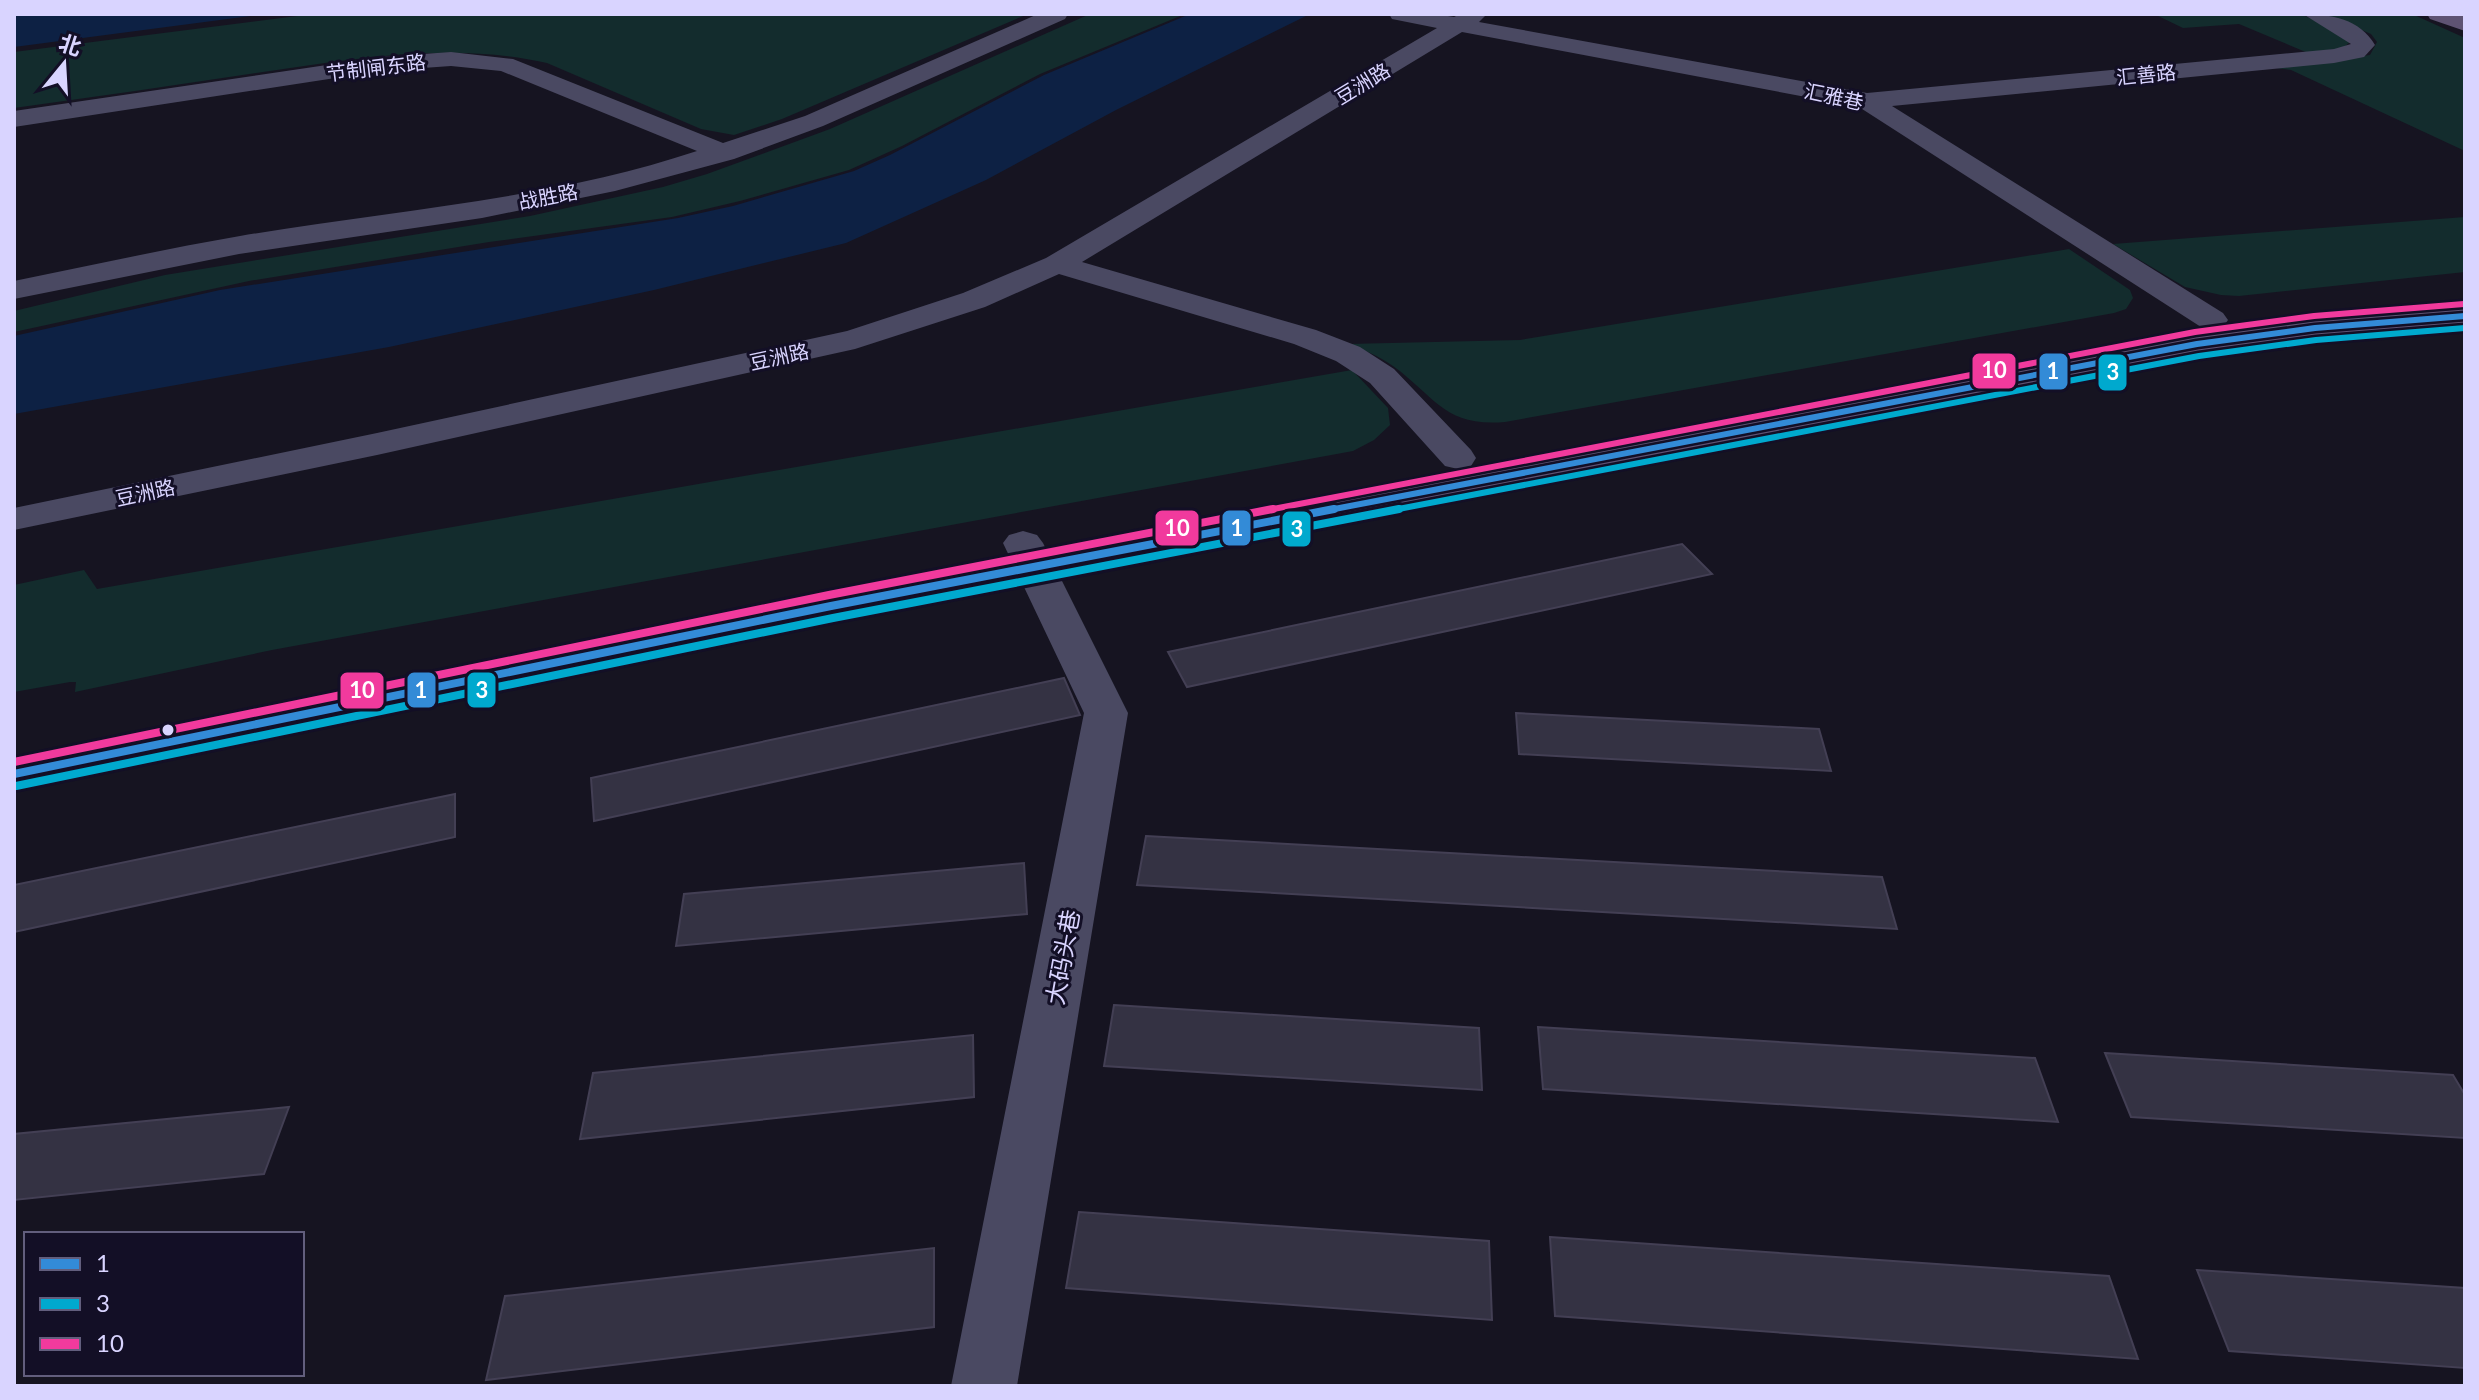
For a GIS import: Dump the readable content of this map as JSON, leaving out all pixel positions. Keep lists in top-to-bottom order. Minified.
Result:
{"streets":{"street":["节制闸东路","汇善路","豆洲路","汇雅巷","战胜路","大码头巷"]},"crossings":[["节制闸东路","战胜路"],["汇善路","汇雅巷"],["豆洲路","汇雅巷"]],"lines":["transit line 10","transit line 1","transit line 3"],"legend":["1","3","10"],"north":"top"}
